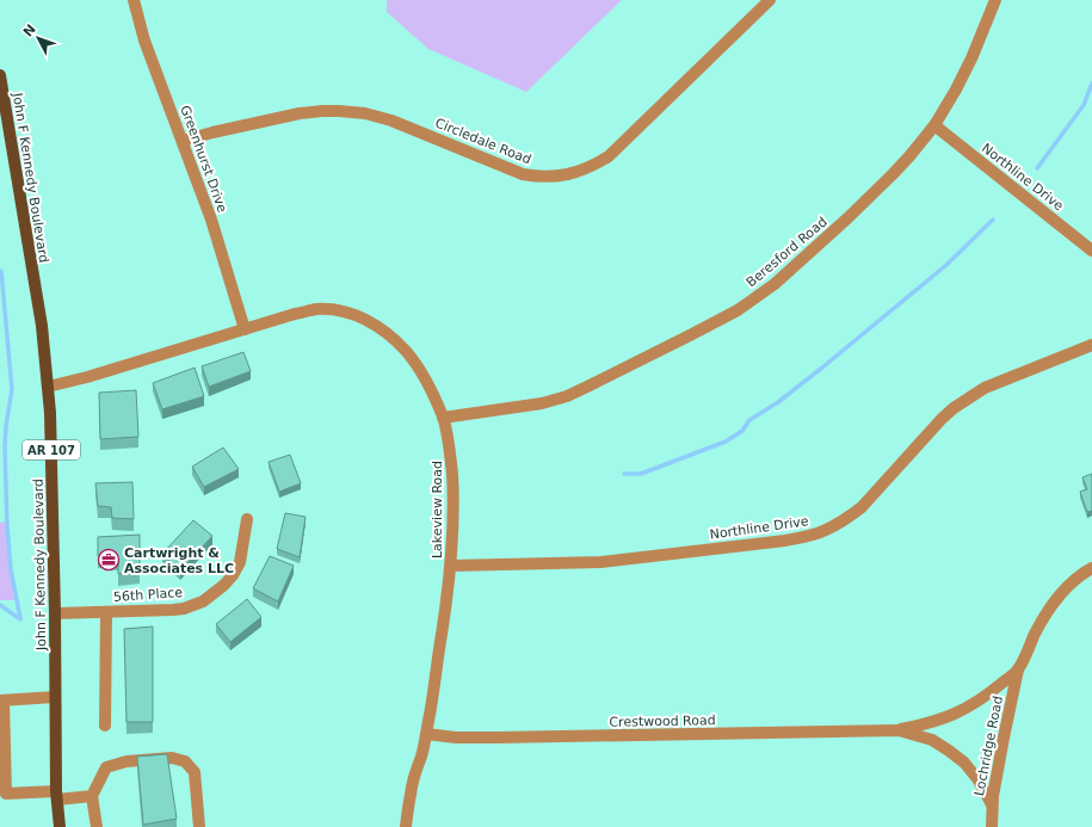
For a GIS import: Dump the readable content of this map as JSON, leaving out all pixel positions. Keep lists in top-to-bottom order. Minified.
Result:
{"streets":{"main road":["John F Kennedy Boulevard","AR 107"],"street":["Circledale Road","Greenhurst Drive","Northline Drive","Beresford Road","Lakeview Road","56th Place","Crestwood Road","Lochridge Road"]},"crossings":[["Circledale Road","Greenhurst Drive"],["Greenhurst Drive","Lakeview Road"],["Northline Drive","Beresford Road"],["Northline Drive","Lakeview Road"],["John F Kennedy Boulevard","Lakeview Road"],["John F Kennedy Boulevard","56th Place"],["Beresford Road","Lakeview Road"],["Lakeview Road","Crestwood Road"],["Crestwood Road","Lochridge Road"]],"places":{"office":["Cartwright & Associates LLC"]},"north":"top left"}
